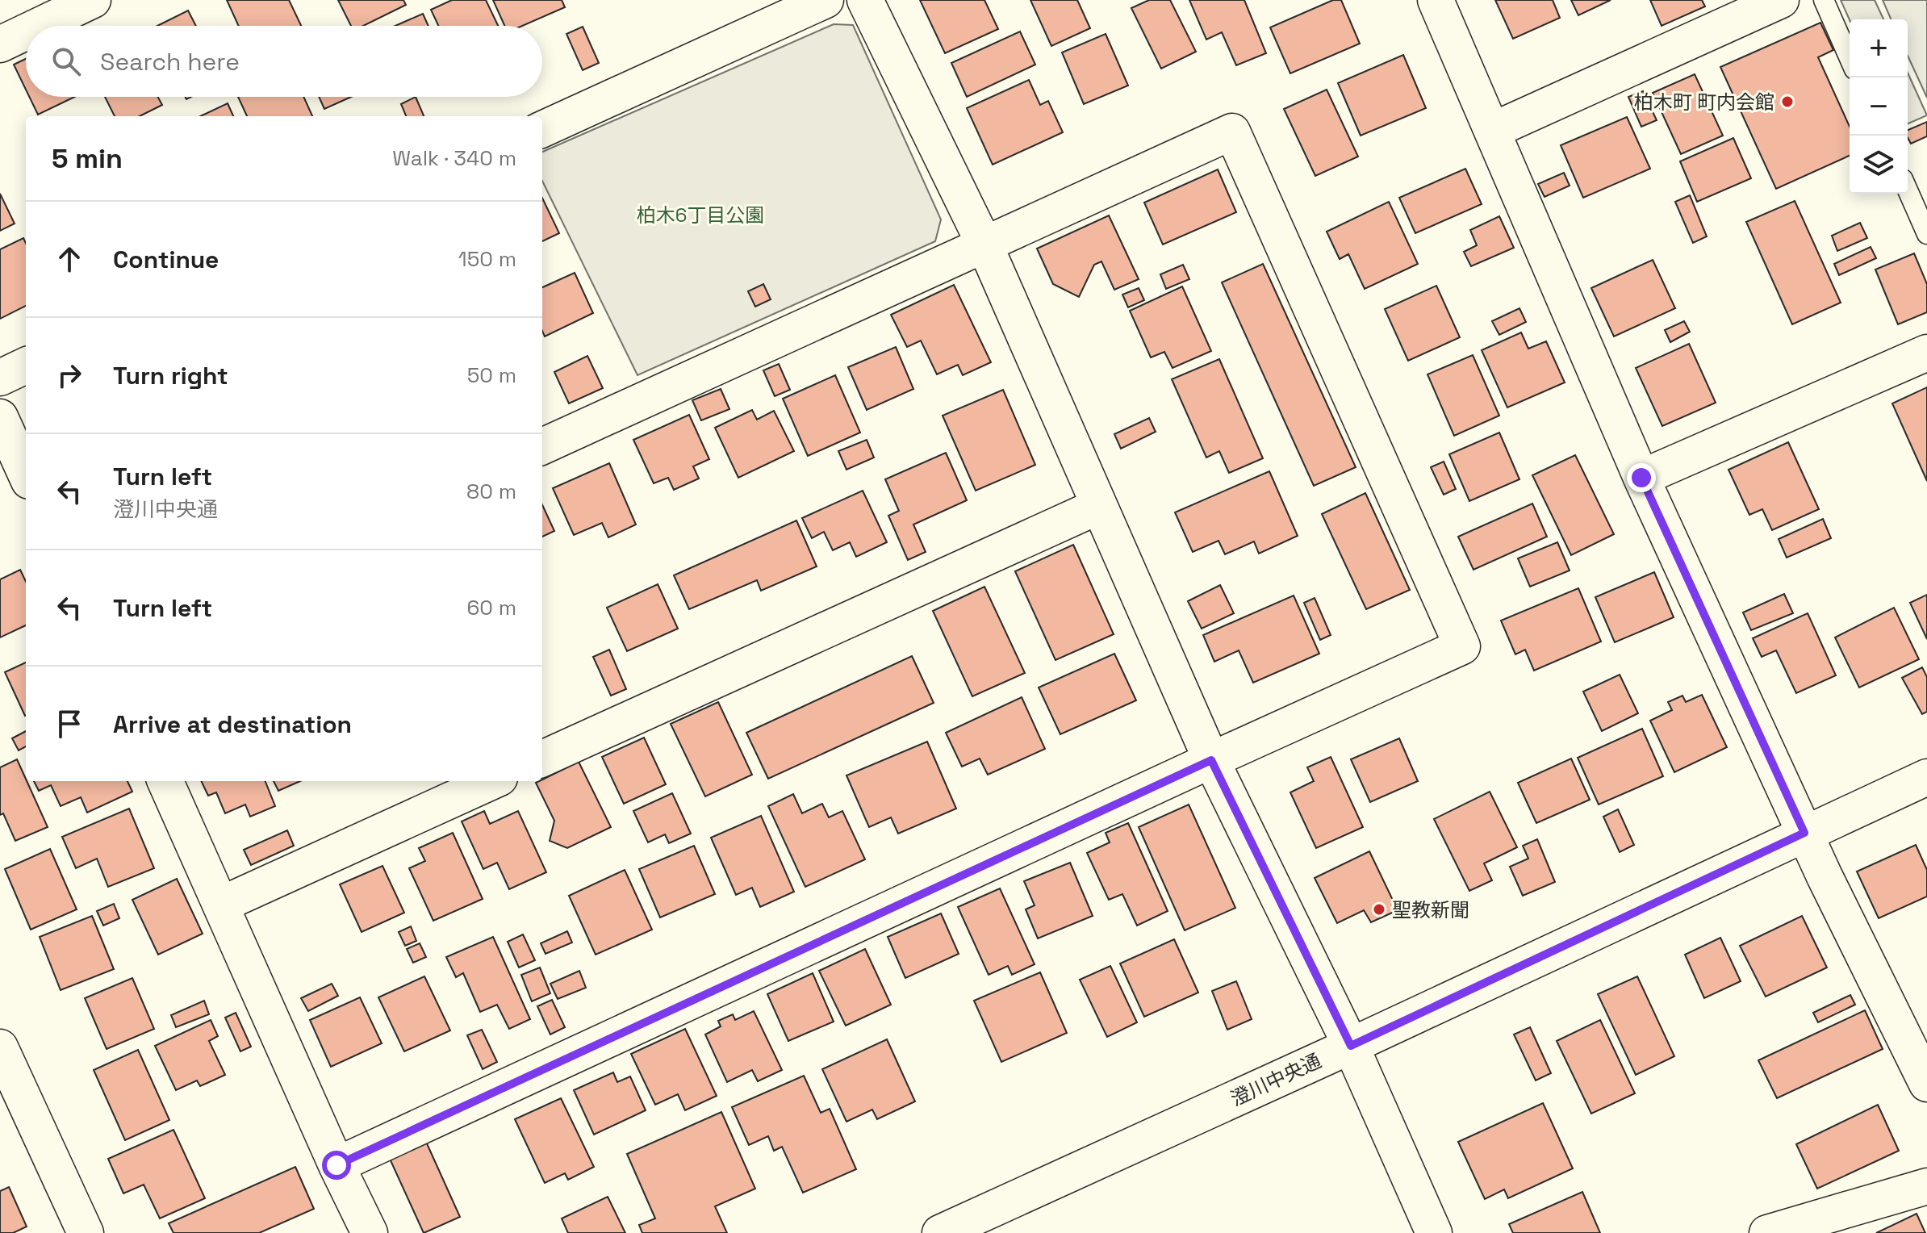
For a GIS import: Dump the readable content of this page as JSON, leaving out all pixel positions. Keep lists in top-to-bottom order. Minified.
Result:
{"streets":{"street":["澄川中央通"]},"parks":["柏木6丁目公園"],"places":["柏木町 町内会館","聖教新聞"],"page":{"map_buttons":["+","−"],"search":"Search here","heading":["5 min","Walk · 340 m"],"list":[["Continue","150 m"],["Turn right","50 m"],["Turn left","澄川中央通","80 m"],["Turn left","60 m"],"Arrive at destination"]}}
